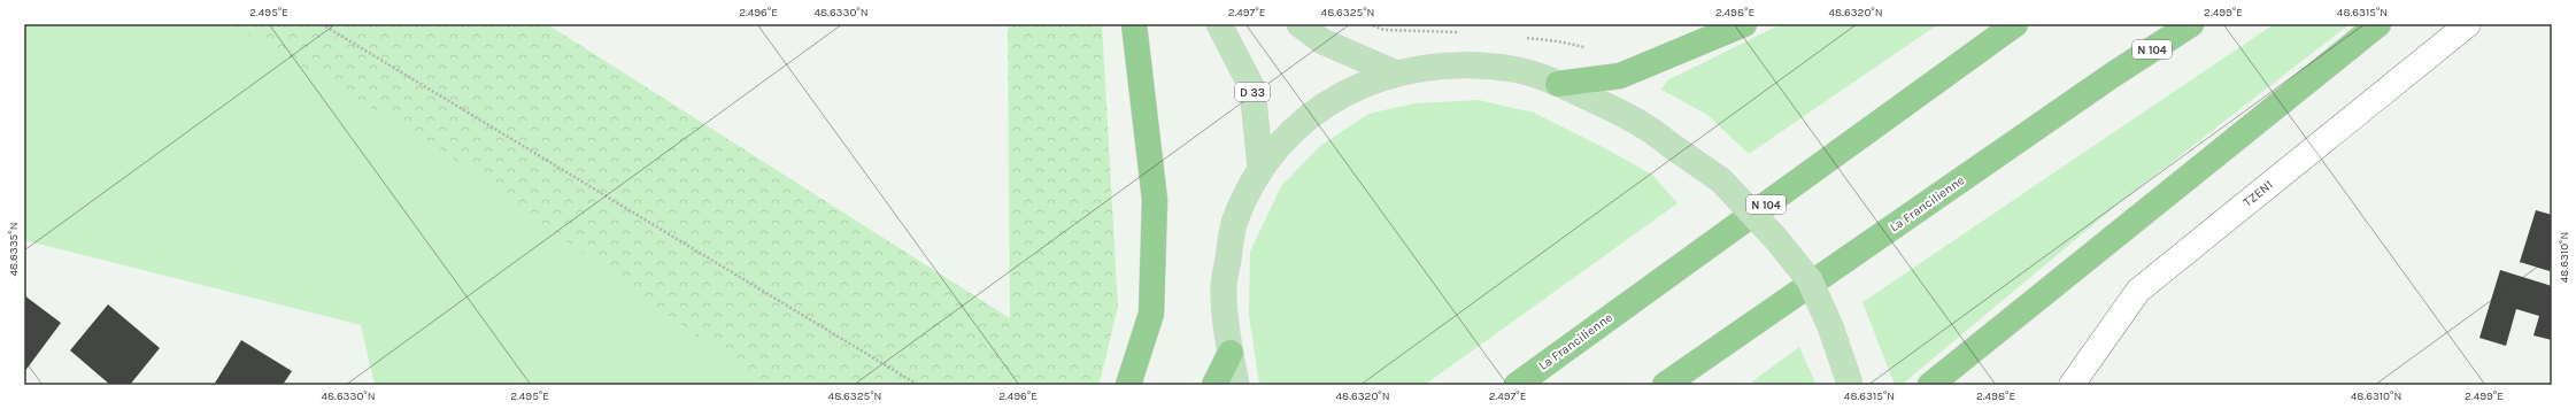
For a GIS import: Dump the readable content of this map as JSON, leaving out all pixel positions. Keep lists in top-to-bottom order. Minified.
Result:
{"streets":{"highway":["N 104","La Francilienne"],"main road":["D 33"],"lane":["TZEN1"]},"coordinates":["2.495°E","2.496°E","48.6330°N","2.497°E","48.6325°N","2.498°E","48.6320°N","2.499°E","48.6315°N","48.6335°N","48.6310°N"]}
